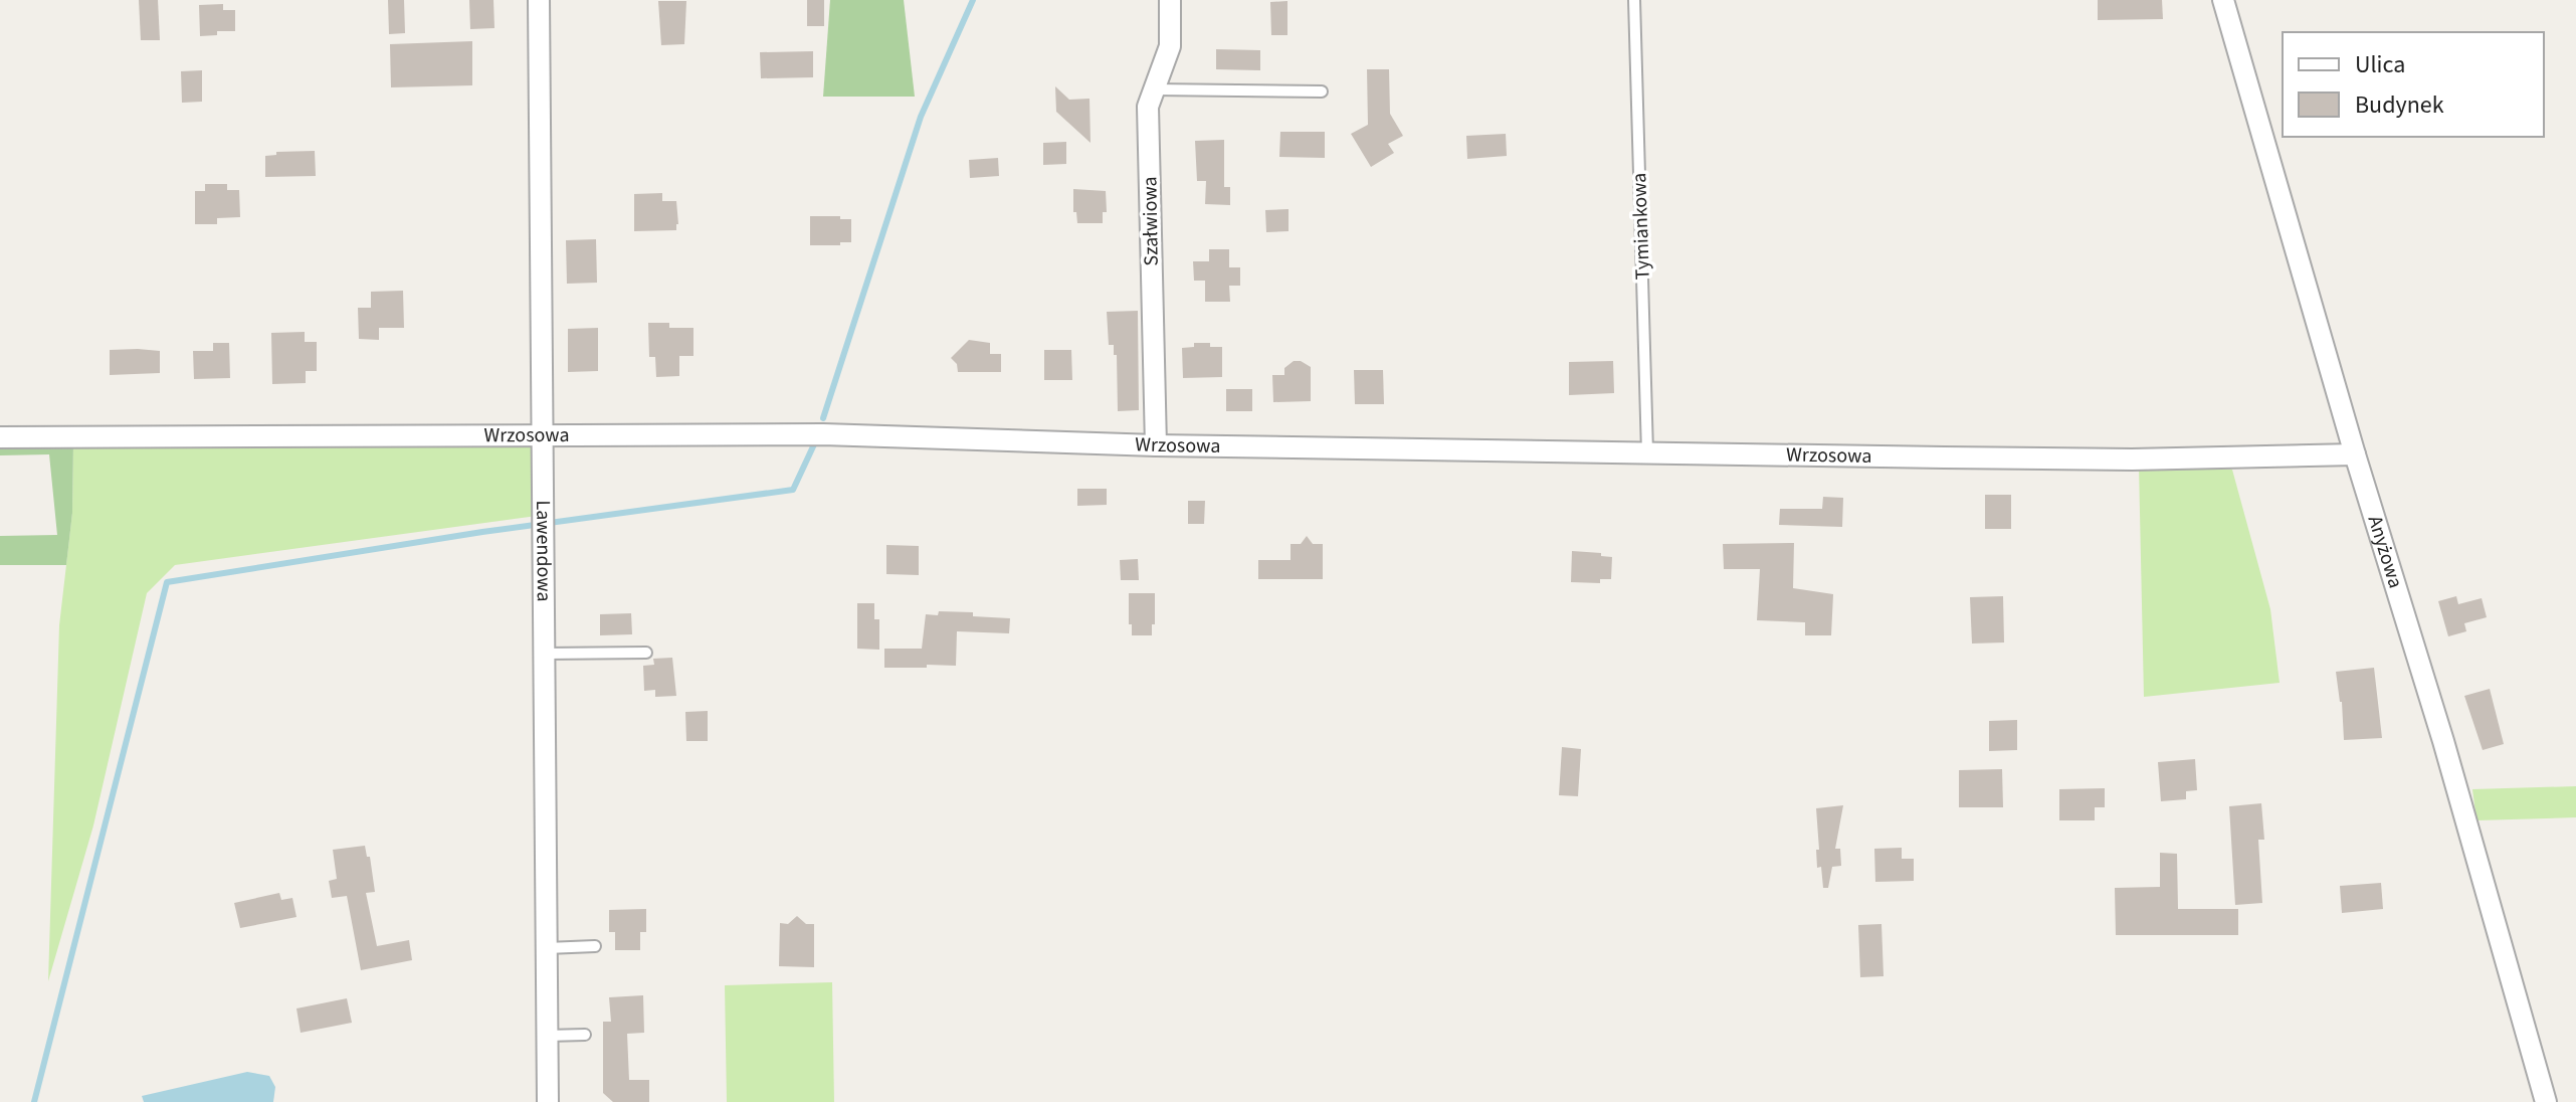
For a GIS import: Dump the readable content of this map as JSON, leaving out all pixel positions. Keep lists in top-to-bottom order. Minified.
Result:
{"streets":{"street":["Szałwiowa","Wrzosowa","Lawendowa","Anyżowa"],"lane":["Tymiankowa"]},"crossings":[["Szałwiowa","Wrzosowa"],["Tymiankowa","Wrzosowa"],["Wrzosowa","Lawendowa"],["Wrzosowa","Anyżowa"]],"legend":["Ulica","Budynek"]}
